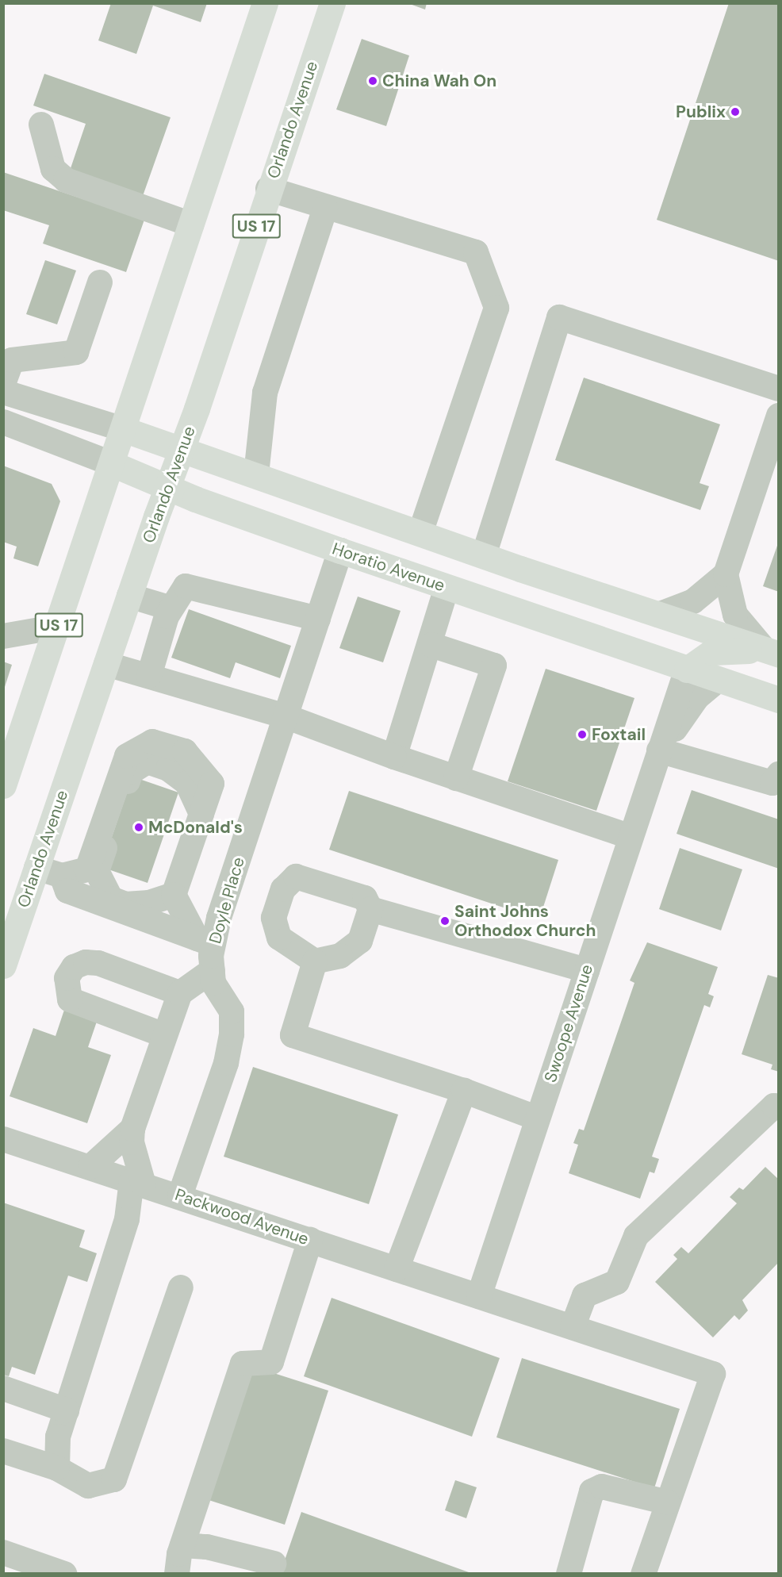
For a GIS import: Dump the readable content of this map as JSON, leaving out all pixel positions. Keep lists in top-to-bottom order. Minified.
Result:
{"streets":{"main road":["Orlando Avenue","US 17","Horatio Avenue"],"street":["Doyle Place","Swoope Avenue","Packwood Avenue"]},"crossings":[["Orlando Avenue","Horatio Avenue"],["US 17","Horatio Avenue"],["Horatio Avenue","Doyle Place"],["Horatio Avenue","Swoope Avenue"],["Doyle Place","Packwood Avenue"],["Swoope Avenue","Packwood Avenue"]],"places":["China Wah On","Publix","Foxtail","McDonald's","Saint Johns Orthodox Church"]}
